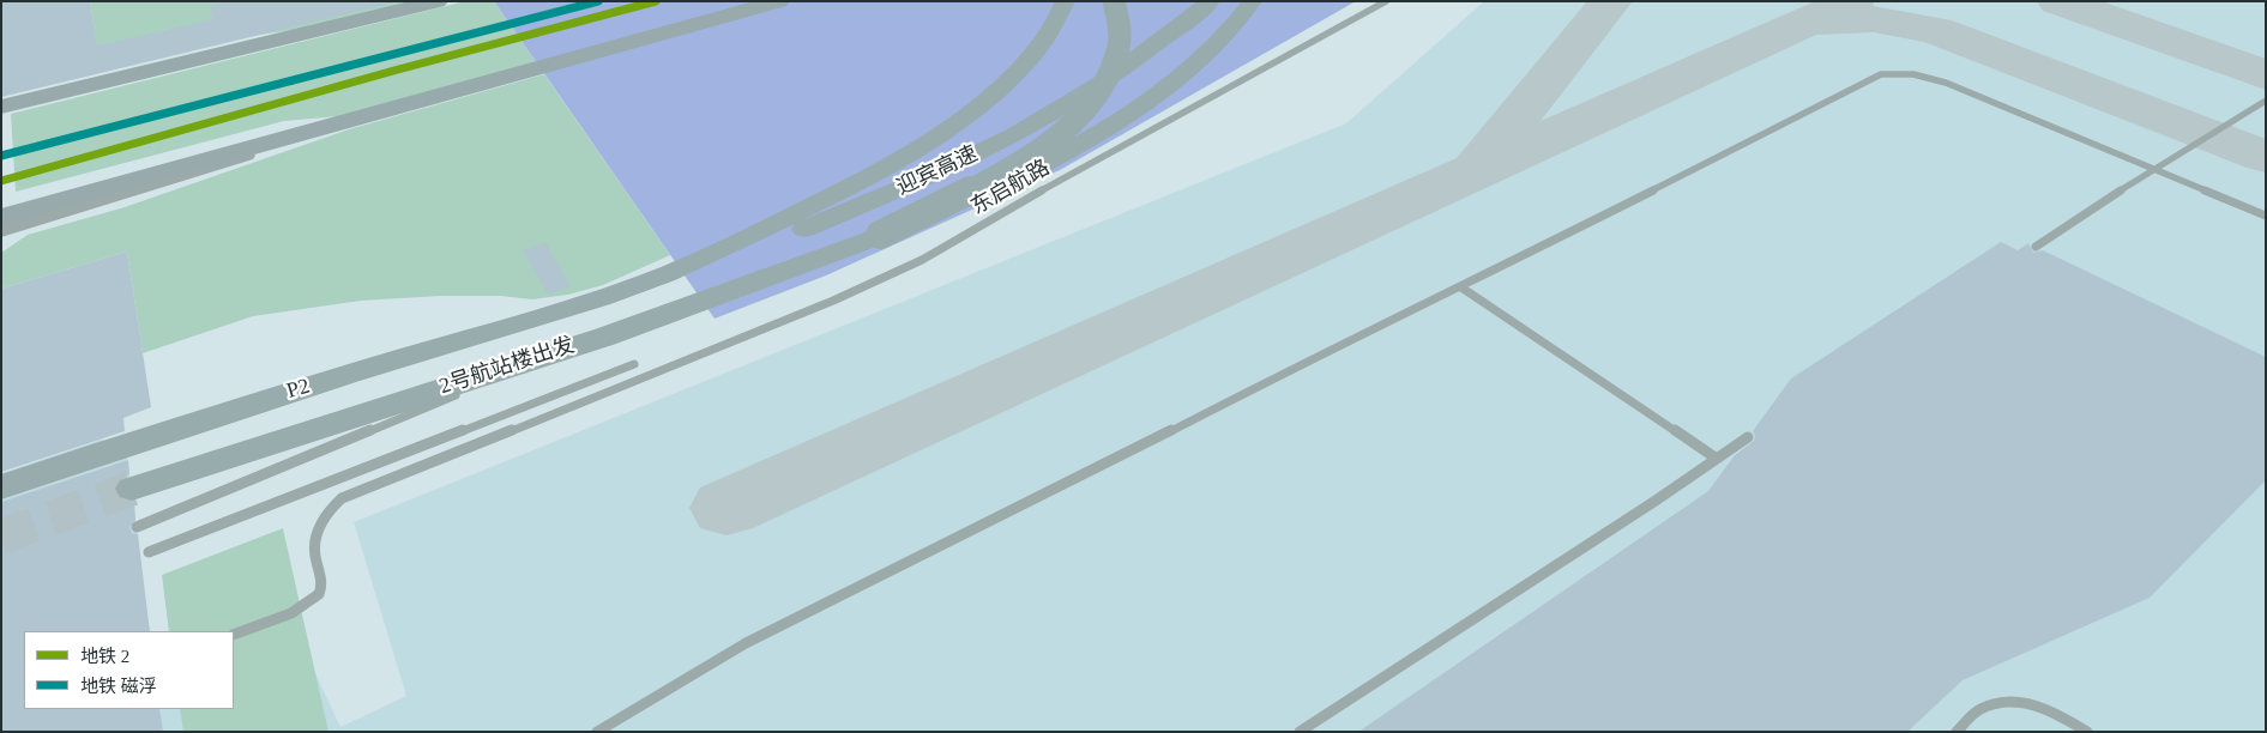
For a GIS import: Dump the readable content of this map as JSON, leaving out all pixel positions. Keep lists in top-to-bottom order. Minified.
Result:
{"streets":{"main road":["迎宾高速","2号航站楼出发","P2"],"lane":["东启航路"]},"crossings":[["迎宾高速","2号航站楼出发"],["迎宾高速","P2"]],"lines":["metro line 2","metro line 磁浮"],"legend":["地铁 2","地铁 磁浮"]}
